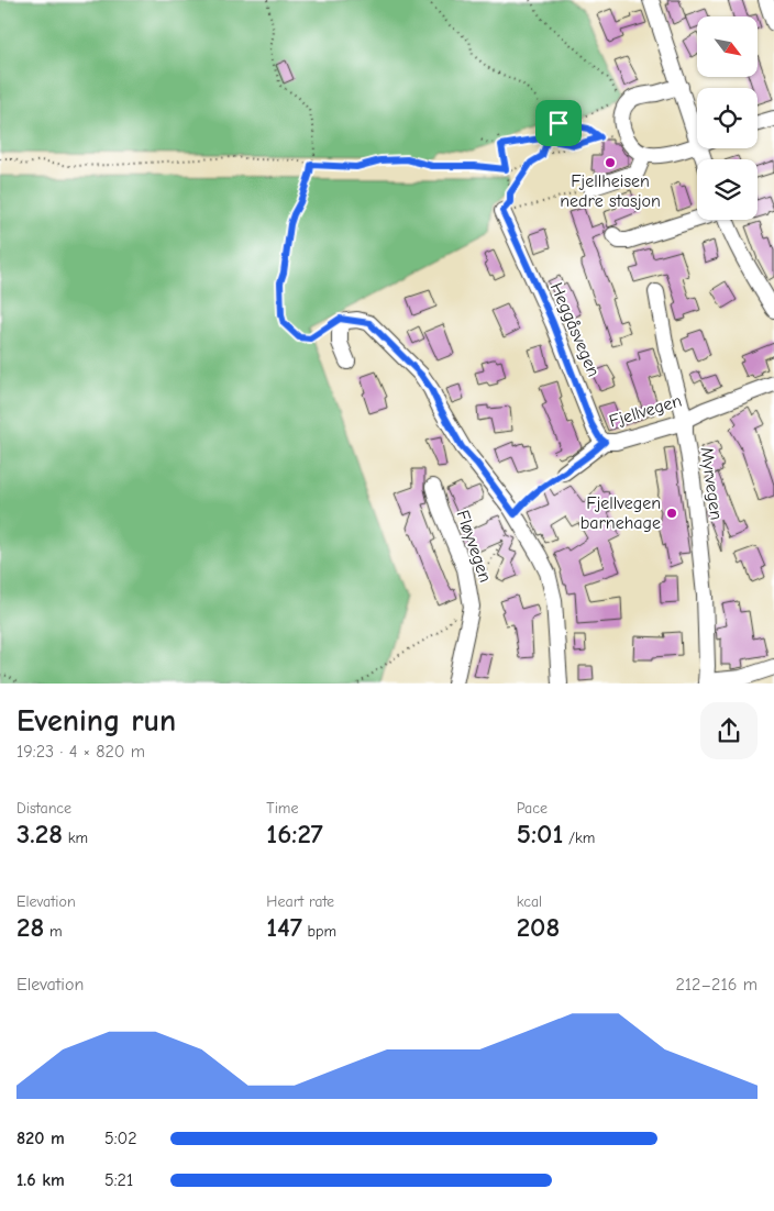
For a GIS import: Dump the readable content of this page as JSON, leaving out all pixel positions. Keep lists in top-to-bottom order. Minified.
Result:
{"streets":{"street":["Heggåsvegen","Fjellvegen","Myrvegen","Fløyvegen"]},"crossings":[["Heggåsvegen","Fjellvegen"],["Fjellvegen","Myrvegen"]],"places":["Fjellheisen nedre stasjon","Fjellvegen barnehage"],"north":"bottom right","page":{"heading":["Evening run","19:23 · 4 × 820 m"],"stats":[["Distance","3.28 km"],["Time","16:27"],["Pace","5:01 /km"],["Elevation","28 m"],["Heart rate","147 bpm"],["kcal","208"]],"chart":["Elevation","212–216 m"],"list":[{"name":"820 m","note":"5:02"},{"name":"1.6 km","note":"5:21"}]}}
